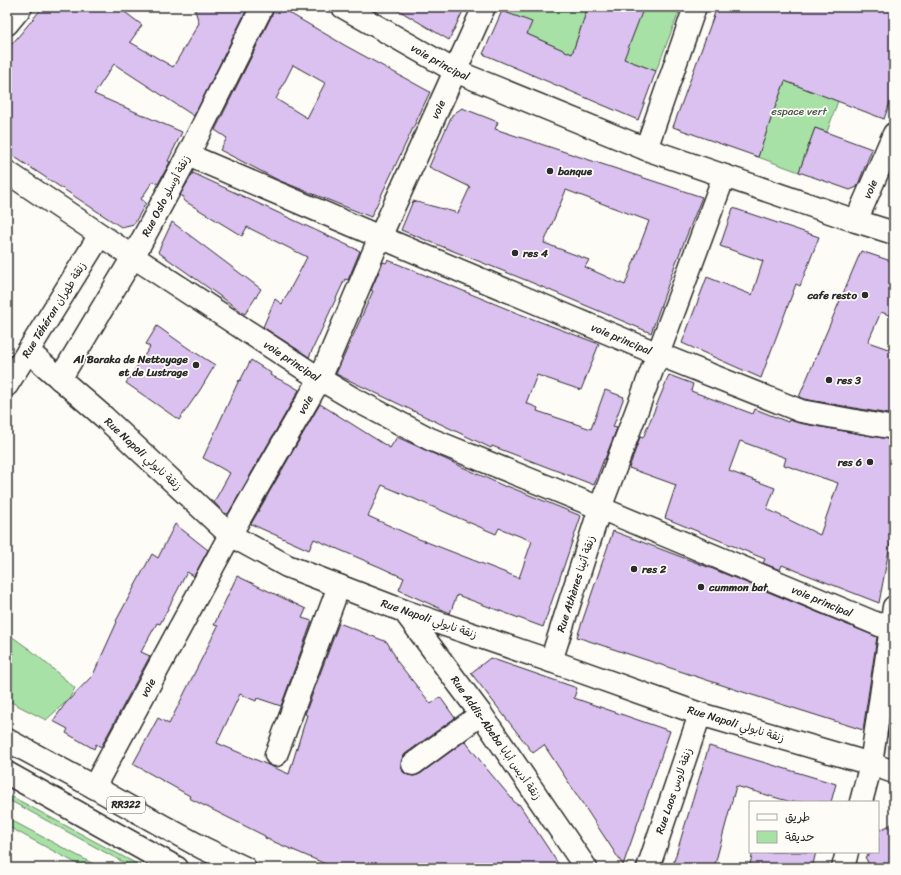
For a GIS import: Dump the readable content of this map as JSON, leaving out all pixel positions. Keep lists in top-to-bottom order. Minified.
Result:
{"streets":{"street":["voie principal","voie","Rue Oslo زنقة أوسلو","Rue Téhéran زنقة طهران","Rue Napoli زنقة نابولي","Rue Athènes زنقة أثينا","Rue Addis-Abeba زنقة أديس أبابا","Rue Laos زنقة لاوس","RR322"]},"crossings":[["voie principal","voie"],["voie principal","Rue Oslo زنقة أوسلو"],["voie principal","Rue Téhéran زنقة طهران"],["voie principal","Rue Athènes زنقة أثينا"],["voie","Rue Napoli زنقة نابولي"],["voie","RR322"],["Rue Oslo زنقة أوسلو","Rue Napoli زنقة نابولي"],["Rue Téhéran زنقة طهران","Rue Napoli زنقة نابولي"],["Rue Napoli زنقة نابولي","Rue Athènes زنقة أثينا"],["Rue Napoli زنقة نابولي","Rue Addis-Abeba زنقة أديس أبابا"],["Rue Napoli زنقة نابولي","Rue Laos زنقة لاوس"]],"parks":["espace vert"],"places":["banque","res 4","cafe resto","Al Baraka de Nettoyage et de Lustrage","res 3","res 6","res 2","cummon bat"],"legend":["طريق","حديقة"]}
